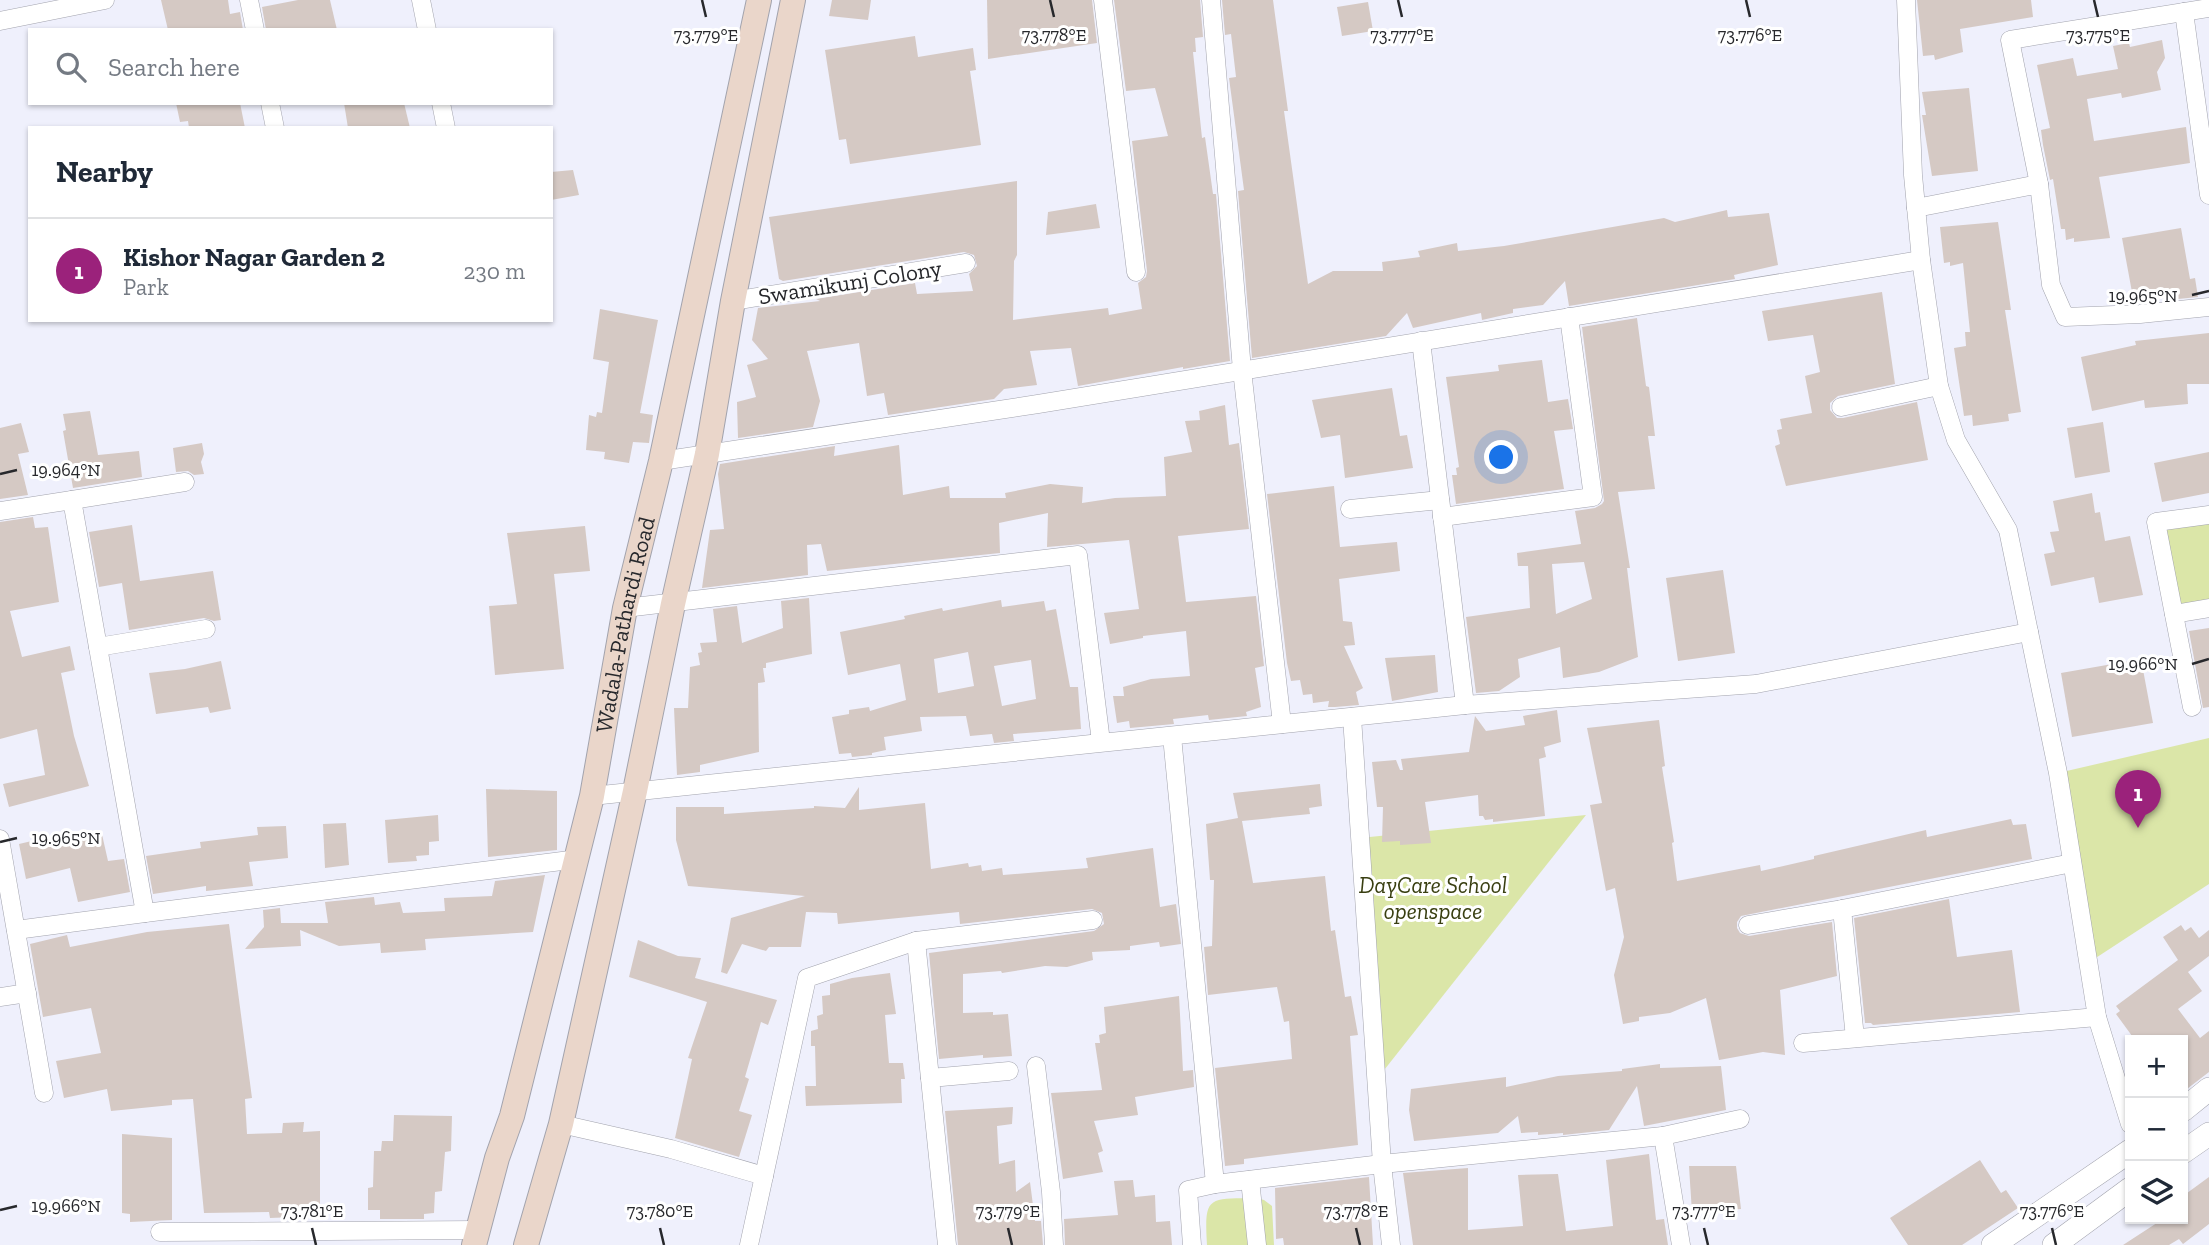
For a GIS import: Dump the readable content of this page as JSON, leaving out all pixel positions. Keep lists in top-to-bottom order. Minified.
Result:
{"streets":{"main road":["Wadala-Pathardi Road"],"street":["Swamikunj Colony"]},"crossings":[["Swamikunj Colony","Wadala-Pathardi Road"]],"parks":["DayCare School openspace"],"page":{"search":"Search here","heading":"Nearby","list":[{"mark":"1","name":"Kishor Nagar Garden 2","note":"Park","value":"230 m"}],"pins":"1","map_buttons":["+","−"]},"coordinates":["73.778°E","73.779°E","73.777°E","73.776°E","73.775°E","19.965°N","19.964°N","19.966°N","73.781°E","73.780°E"]}
